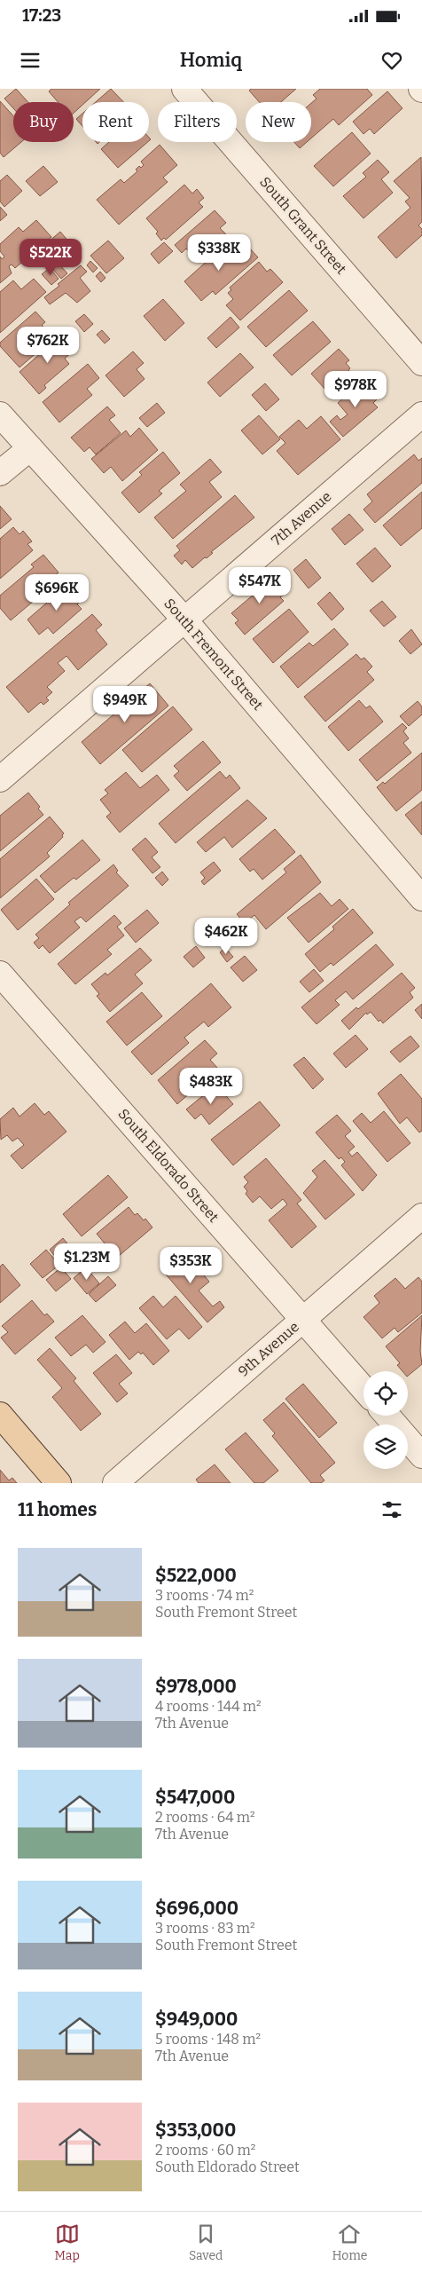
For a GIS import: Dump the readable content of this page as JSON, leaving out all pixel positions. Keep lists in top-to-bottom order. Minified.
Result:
{"streets":{"street":["South Grant Street","7th Avenue","South Fremont Street","South Eldorado Street","9th Avenue"]},"crossings":[["7th Avenue","South Fremont Street"],["South Eldorado Street","9th Avenue"]],"page":{"status":"17:23","header":"Homiq","chip":["Buy","Rent","Filters","New"],"price":["$338K","$522K","$762K","$978K","$547K","$696K","$949K","$462K","$483K","$1.23M","$353K"],"heading":"11 homes","list":[{"name":"$522,000","note":"3 rooms · 74 m² · South Fremont Street"},{"name":"$978,000","note":"4 rooms · 144 m² · 7th Avenue"},{"name":"$547,000","note":"2 rooms · 64 m² · 7th Avenue"},{"name":"$696,000","note":"3 rooms · 83 m² · South Fremont Street"},{"name":"$949,000","note":"5 rooms · 148 m² · 7th Avenue"},{"name":"$353,000","note":"2 rooms · 60 m² · South Eldorado Street"}],"tabs":["Map","Saved","Home"]}}
